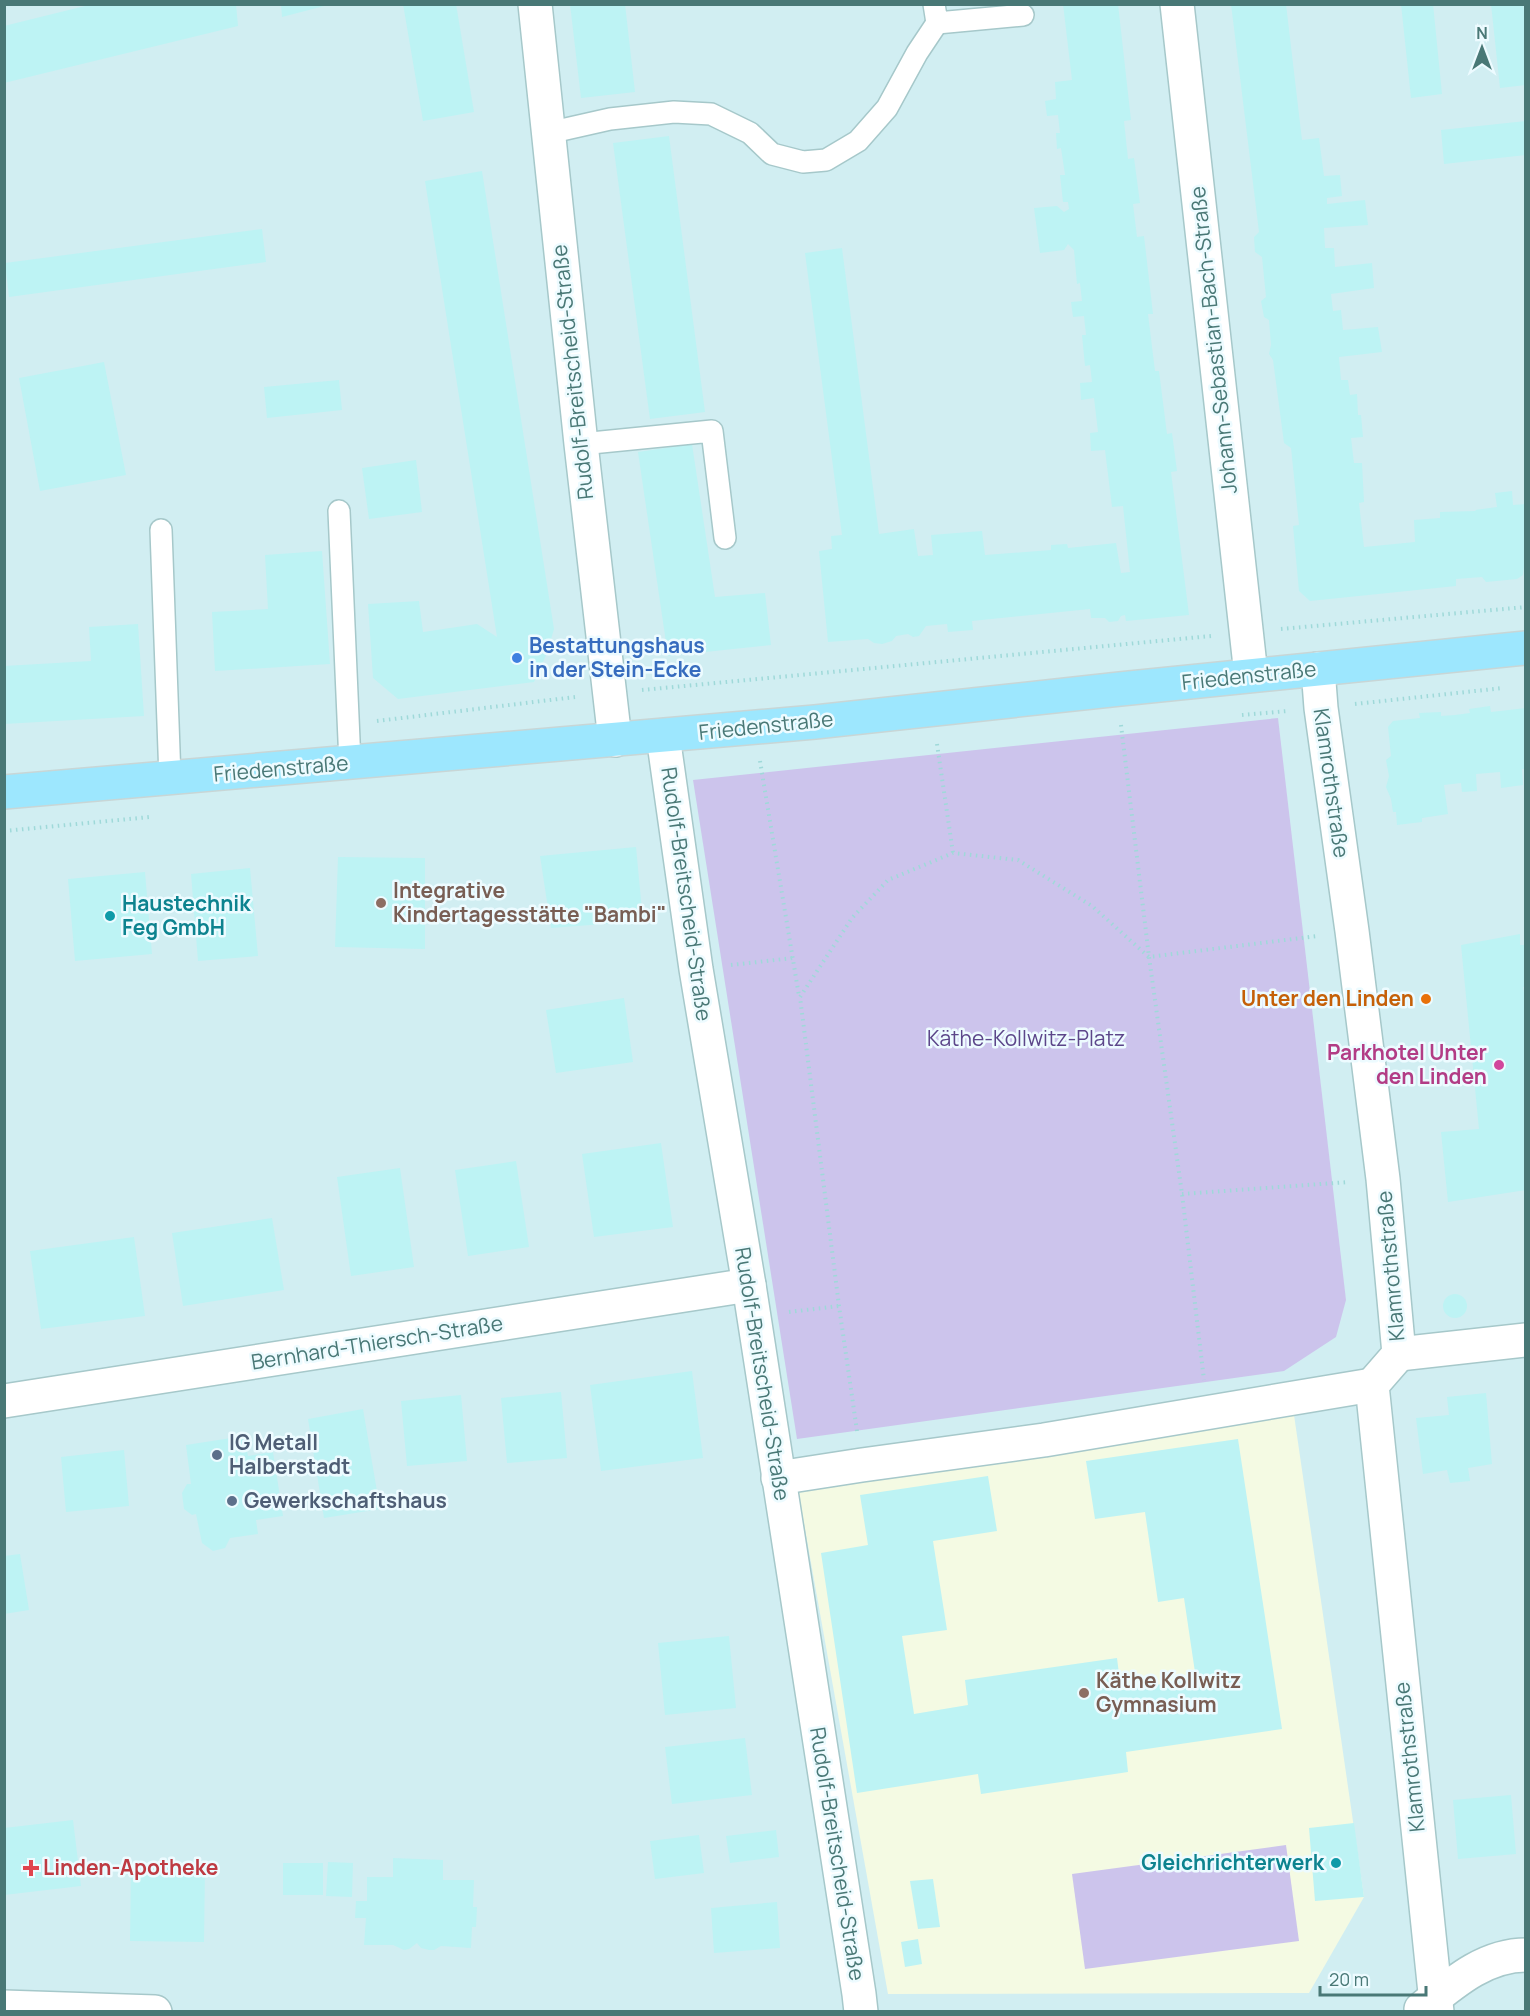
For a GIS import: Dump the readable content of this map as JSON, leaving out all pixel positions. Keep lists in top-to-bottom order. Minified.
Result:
{"streets":{"main road":["Friedenstraße"],"street":["Johann-Sebastian-Bach-Straße","Rudolf-Breitscheid-Straße","Klamrothstraße","Bernhard-Thiersch-Straße"]},"crossings":[["Johann-Sebastian-Bach-Straße","Friedenstraße"],["Rudolf-Breitscheid-Straße","Friedenstraße"],["Rudolf-Breitscheid-Straße","Bernhard-Thiersch-Straße"],["Friedenstraße","Klamrothstraße"]],"parks":["Käthe-Kollwitz-Platz"],"places":{"other":["Bestattungshaus in der Stein-Ecke","Integrative Kindertagesstätte \"Bambi\"","Haustechnik Feg GmbH","Unter den Linden","Parkhotel Unter den Linden","IG Metall Halberstadt","Gewerkschaftshaus","Käthe Kollwitz Gymnasium","Gleichrichterwerk"],"health":["Linden-Apotheke"]},"scale_bar":"20 m","north":"top"}
